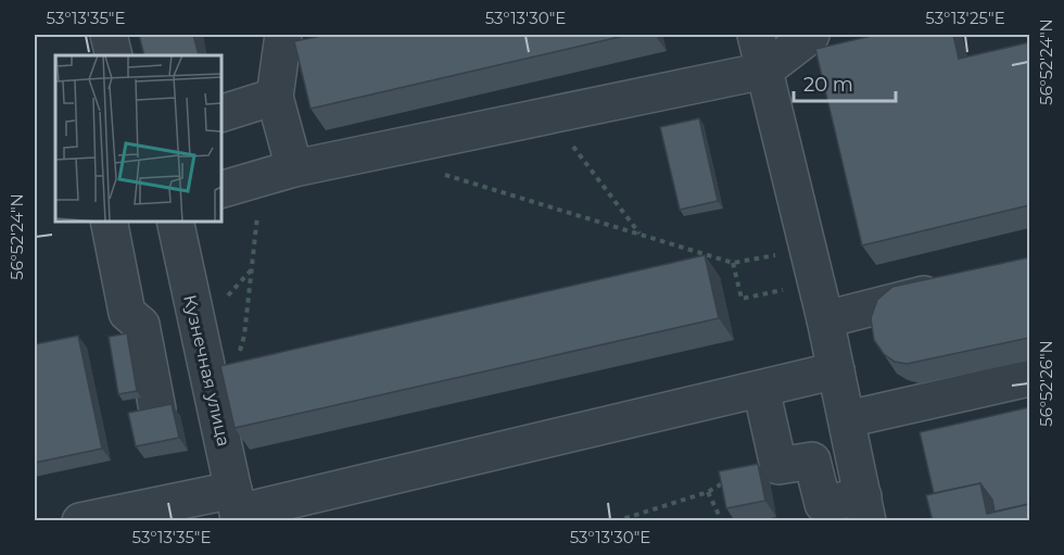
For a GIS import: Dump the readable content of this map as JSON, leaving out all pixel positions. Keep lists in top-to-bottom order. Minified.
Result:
{"streets":{"street":["Кузнечная улица"]},"scale_bar":"20 m","coordinates":["53°13'35\"E","53°13'30\"E","53°13'25\"E","56°52'24\"N","56°52'26\"N"]}
